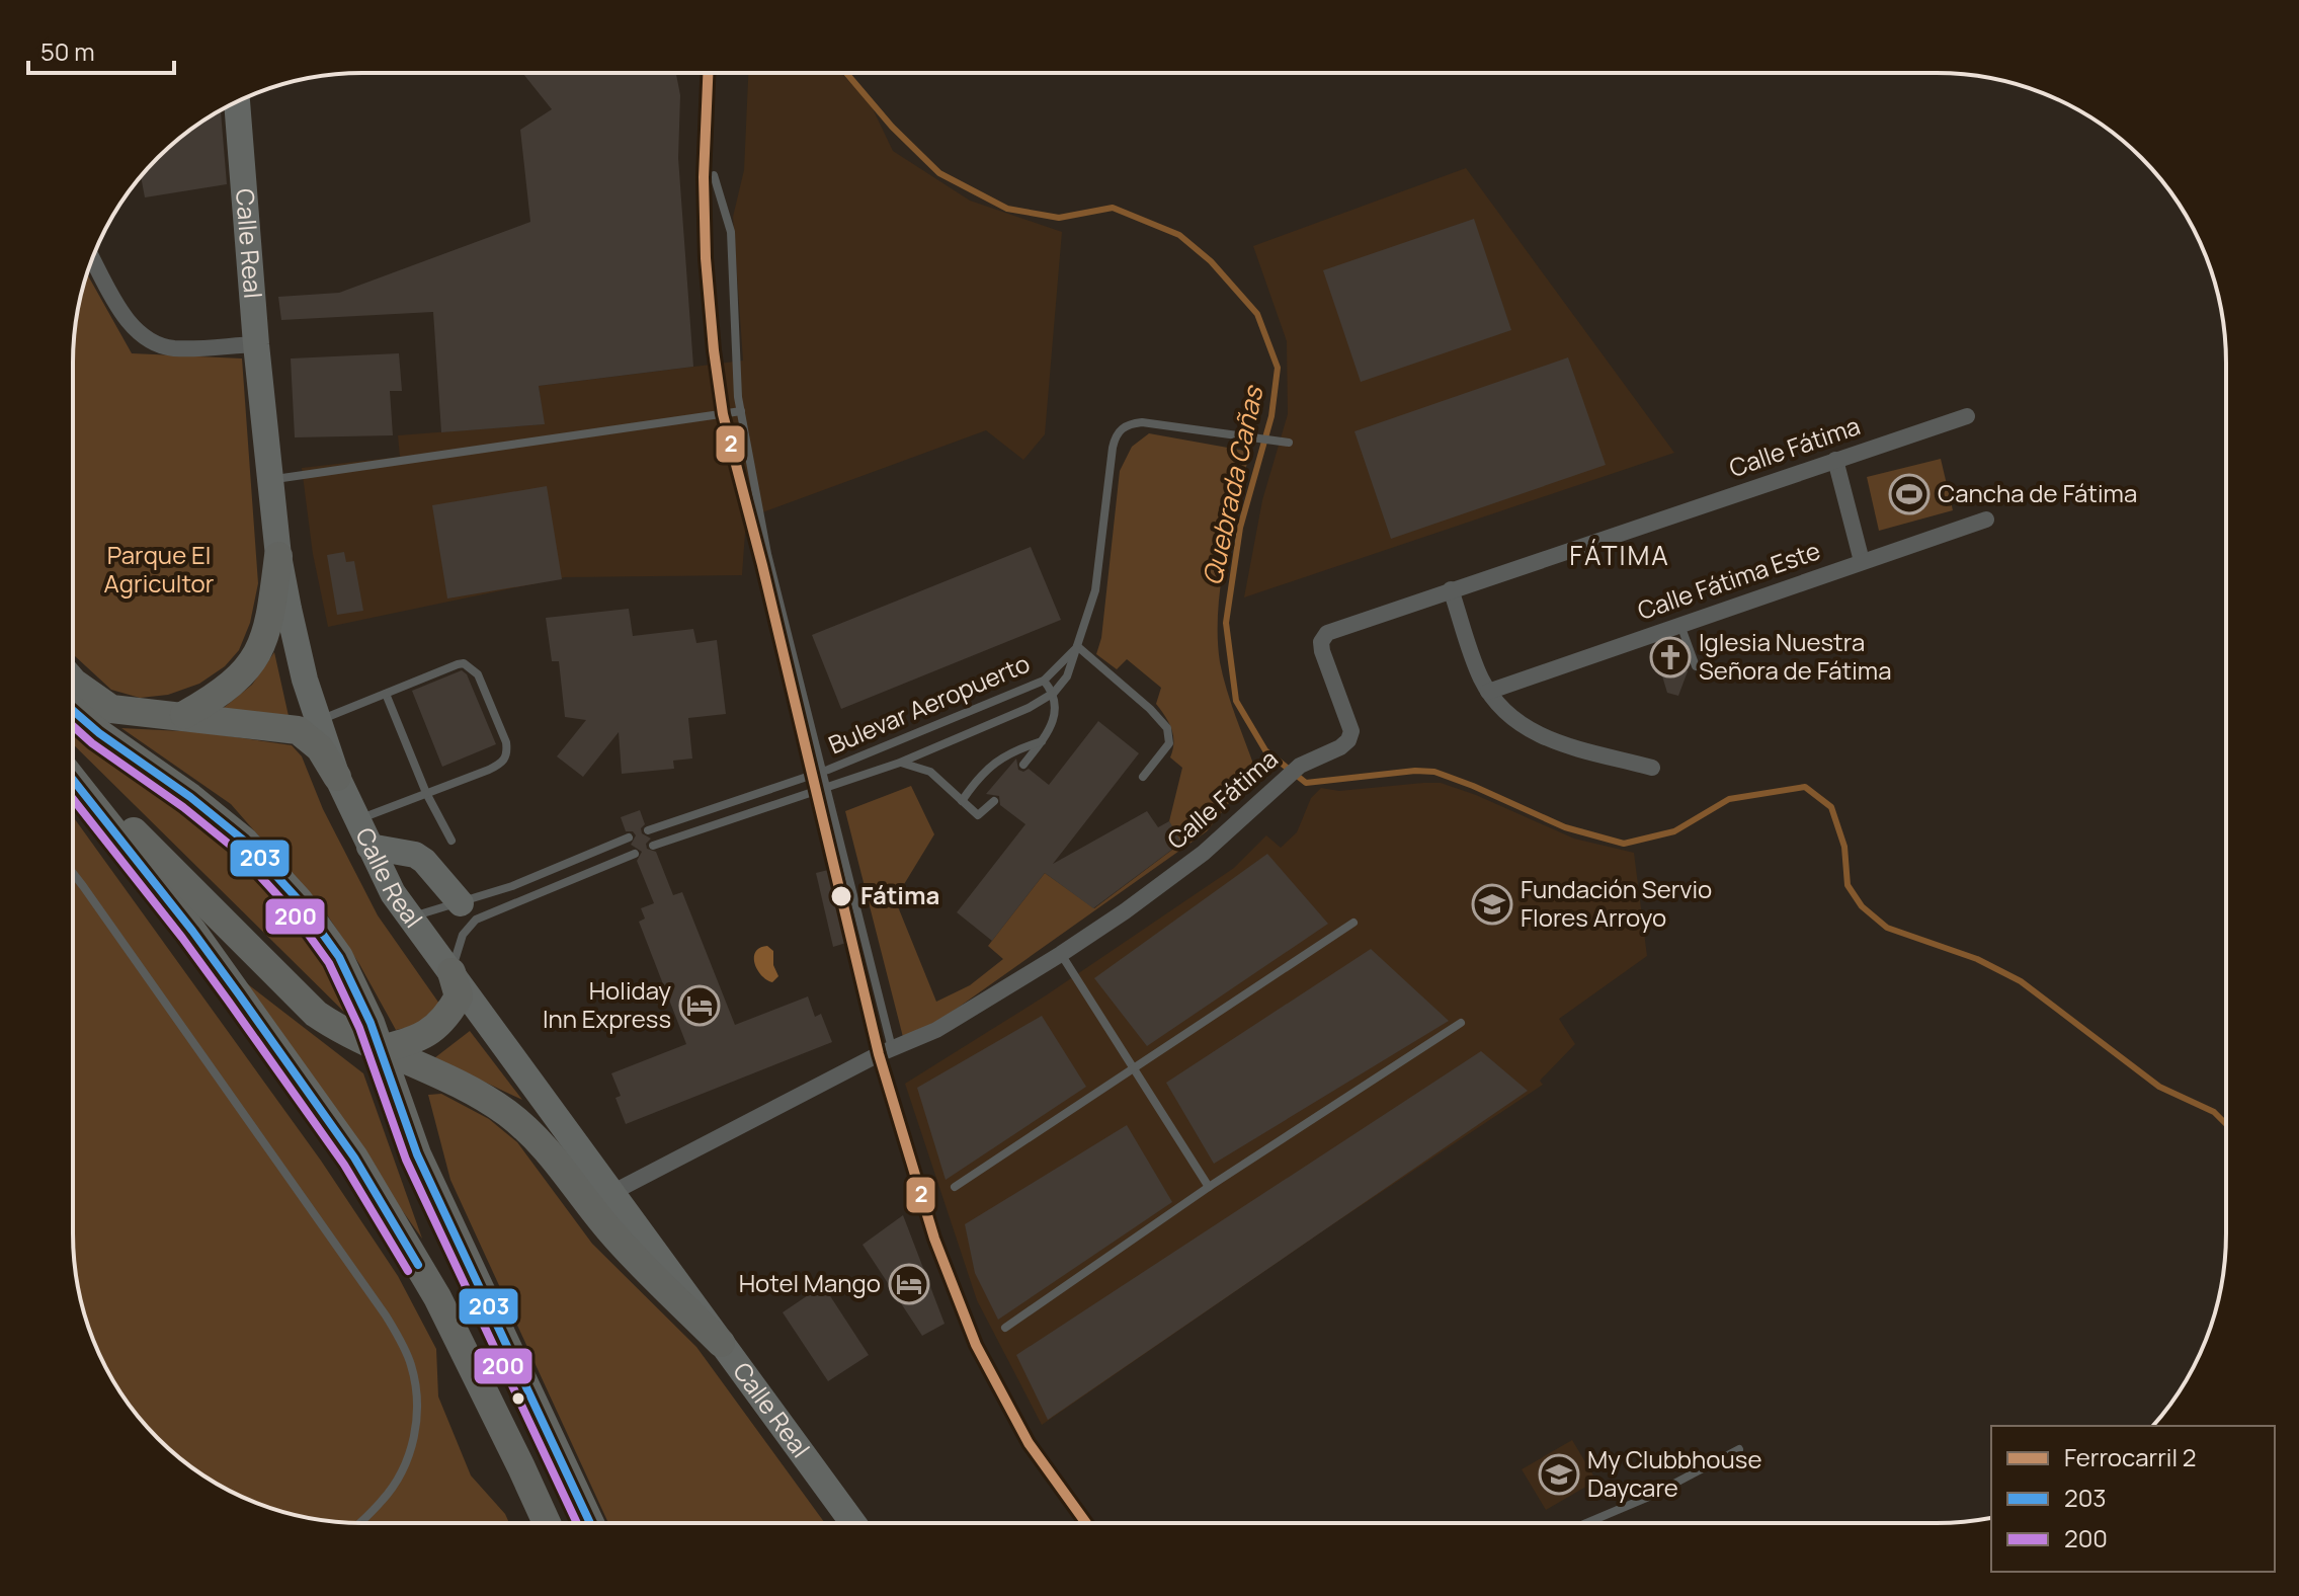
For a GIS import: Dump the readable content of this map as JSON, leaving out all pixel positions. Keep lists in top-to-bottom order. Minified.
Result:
{"streets":{"main road":["Calle Real"],"street":["Calle Fátima","Calle Fátima Este"],"lane":["Bulevar Aeropuerto"]},"crossings":[["Calle Real","Calle Fátima"]],"districts":["FÁTIMA"],"water":["Quebrada Cañas"],"parks":["Parque El Agricultor"],"places":{"sports":["Cancha de Fátima"],"church":["Iglesia Nuestra Señora de Fátima"],"other":["Fátima"],"school or university":["Fundación Servio Flores Arroyo","My Clubbhouse Daycare"],"hotel":["Holiday Inn Express","Hotel Mango"]},"lines":["rail line 2","transit line 203","transit line 200"],"legend":["Ferrocarril 2","203","200"],"scale_bar":"50 m"}
